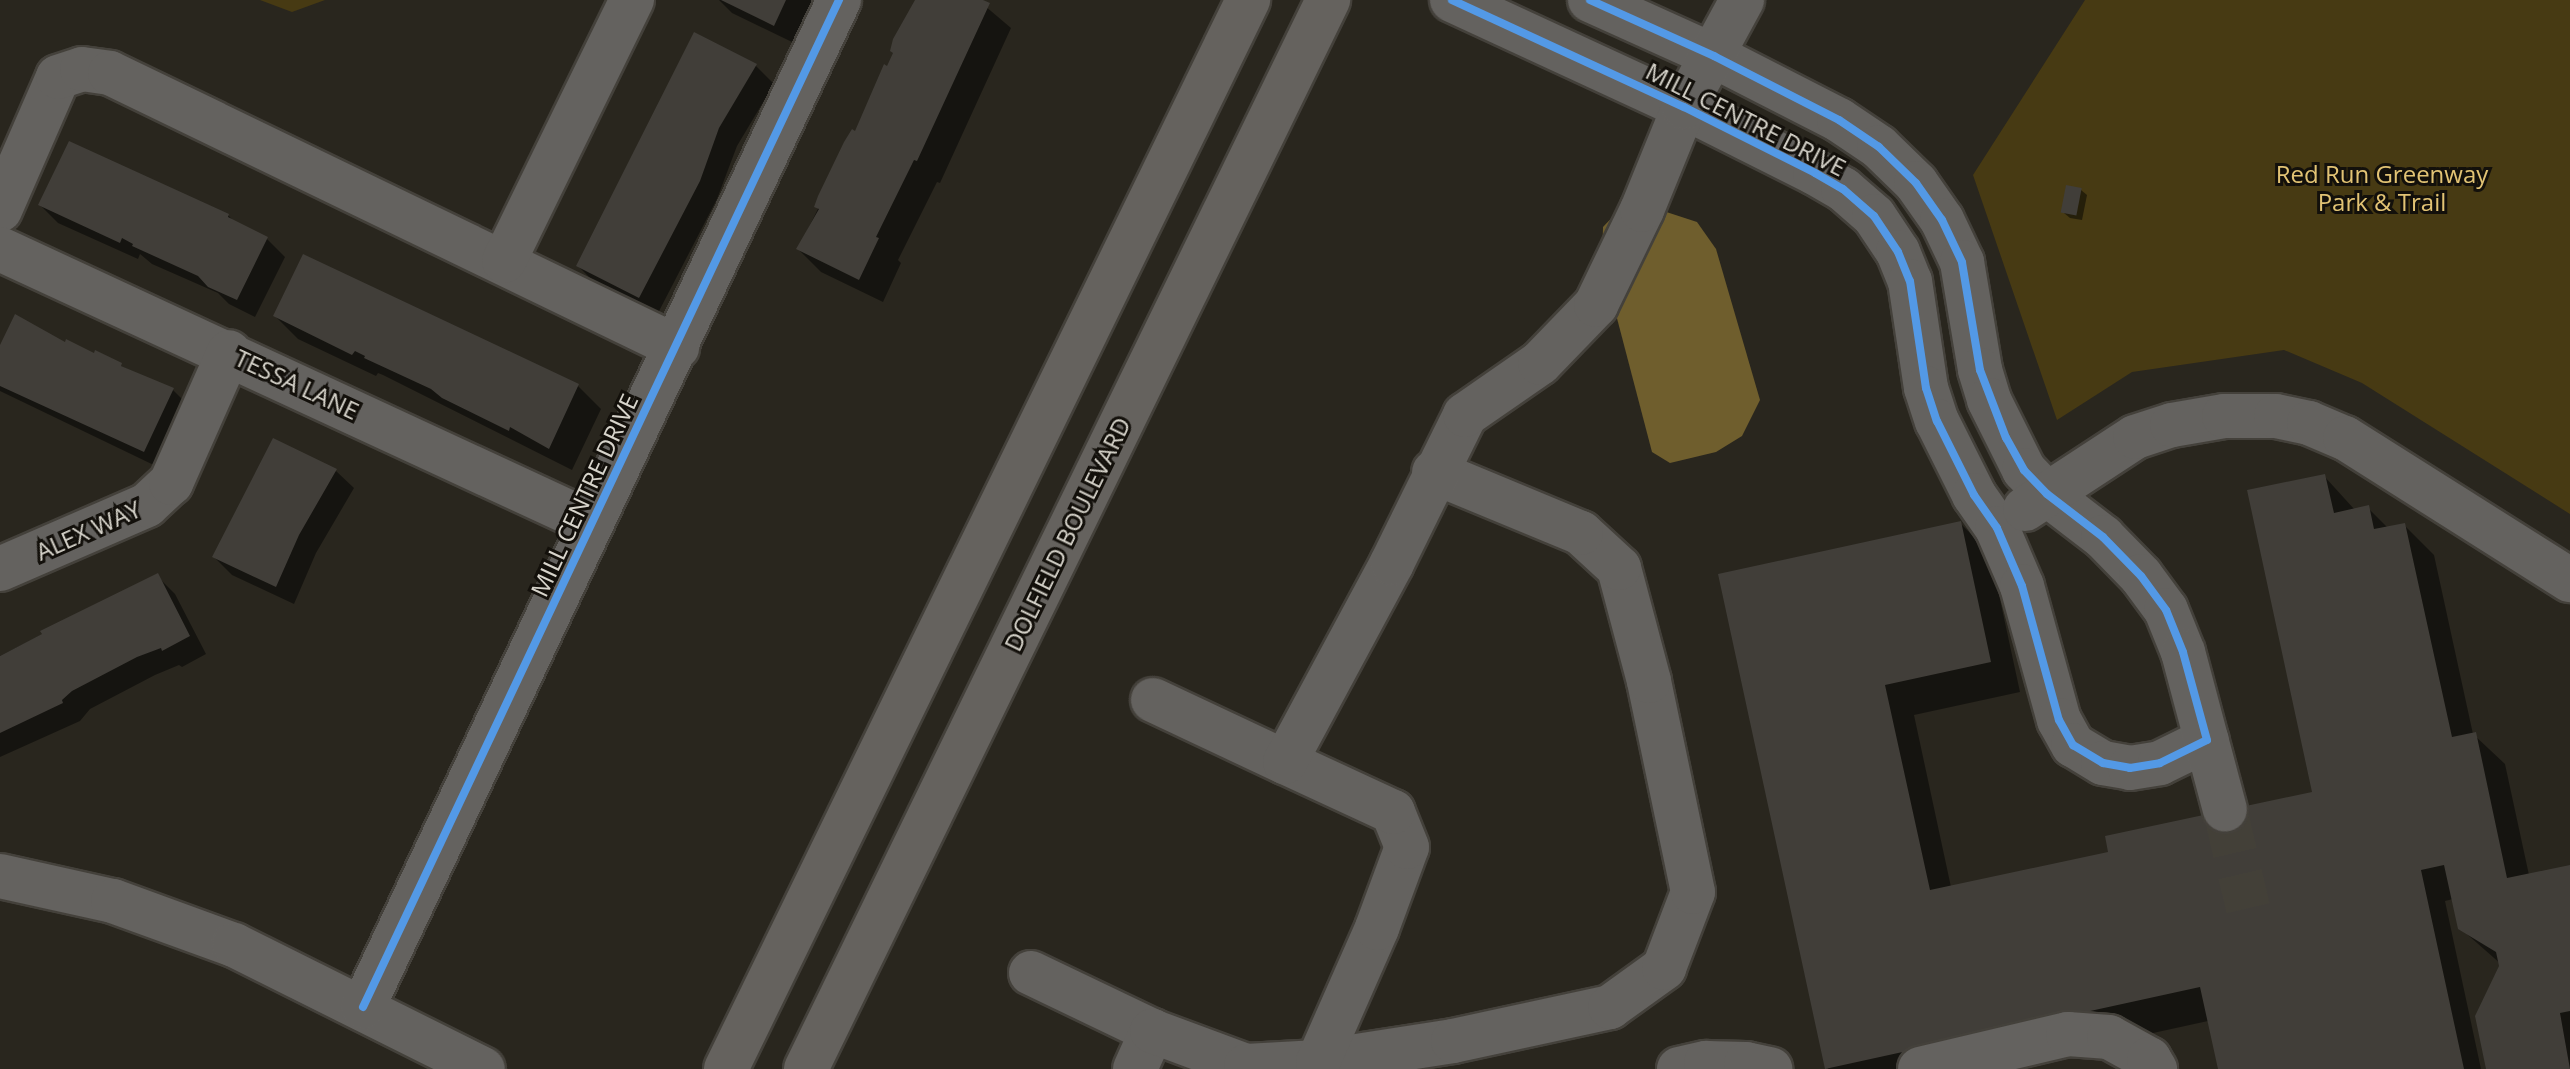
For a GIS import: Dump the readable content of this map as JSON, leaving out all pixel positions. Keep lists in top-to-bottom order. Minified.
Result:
{"streets":{"main road":["DOLFIELD BOULEVARD"],"street":["MILL CENTRE DRIVE","TESSA LANE","ALEX WAY"]},"crossings":[["MILL CENTRE DRIVE","TESSA LANE"],["TESSA LANE","ALEX WAY"]],"parks":["Red Run Greenway Park & Trail"]}
